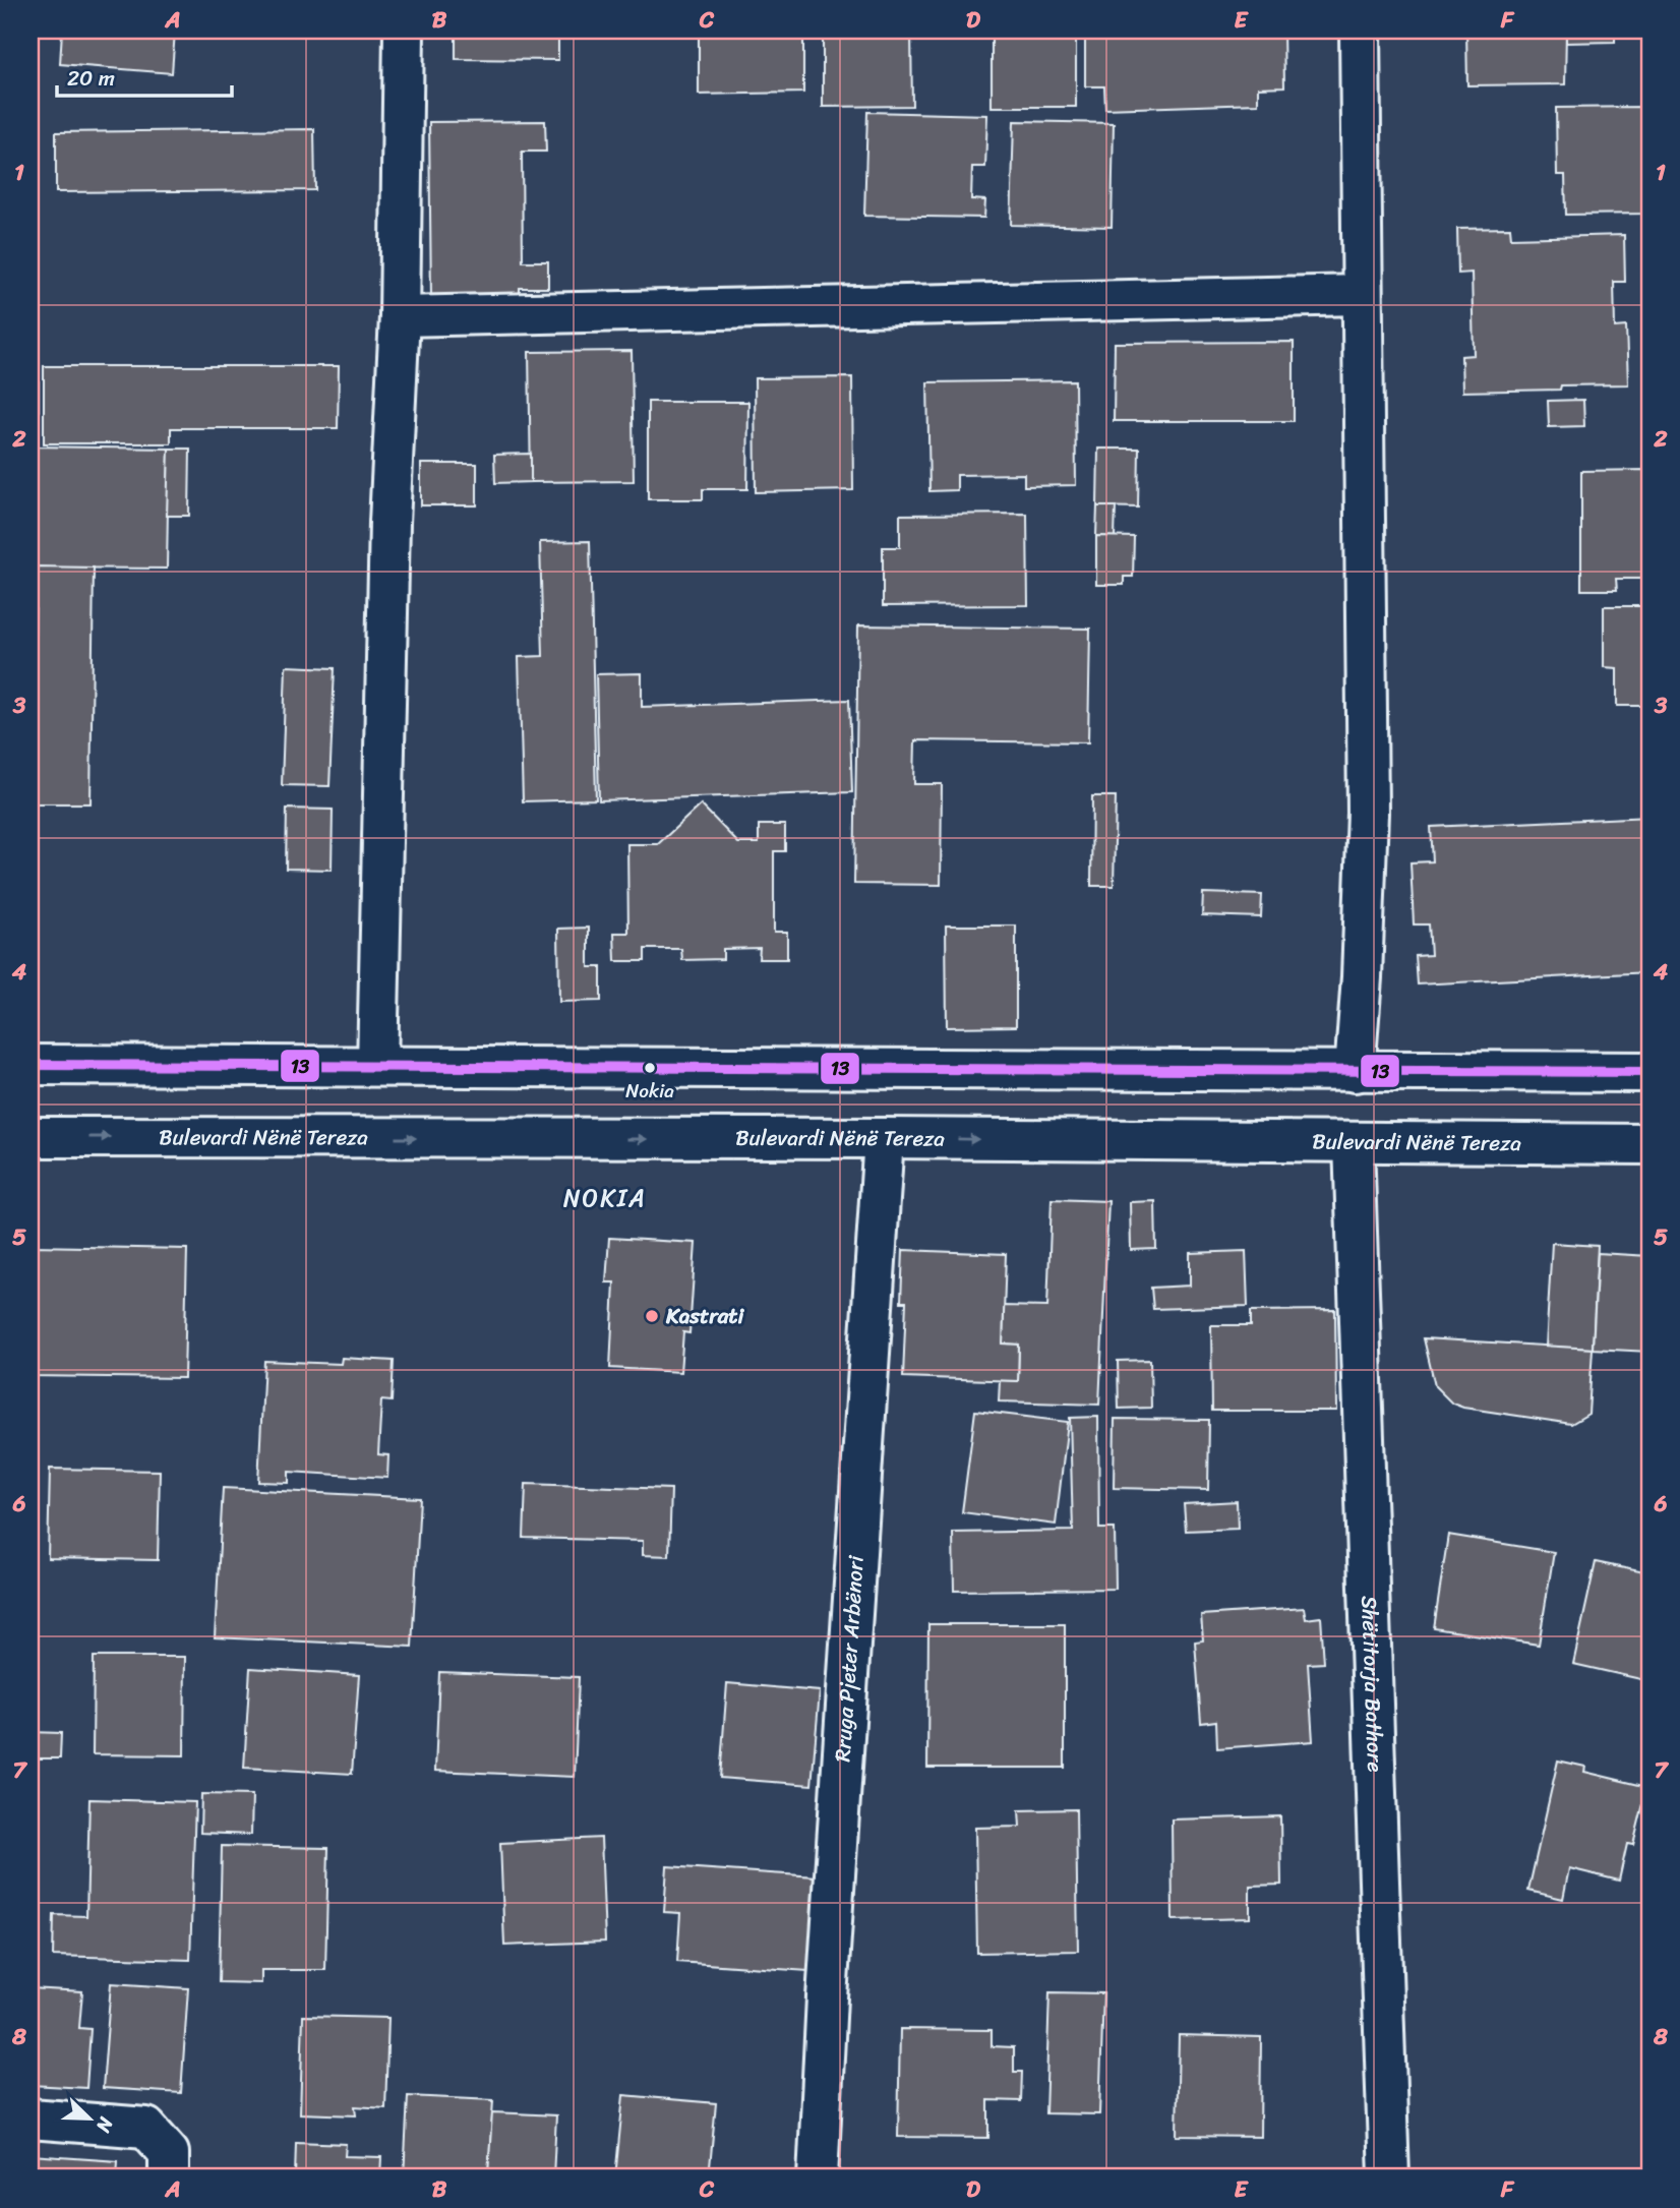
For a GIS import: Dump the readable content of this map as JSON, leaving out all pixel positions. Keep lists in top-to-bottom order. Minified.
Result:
{"streets":{"street":["Bulevardi Nënë Tereza","Rruga Pjeter Arbënori","Shëtitorja Bathore"]},"crossings":[["Bulevardi Nënë Tereza","Rruga Pjeter Arbënori"],["Bulevardi Nënë Tereza","Shëtitorja Bathore"]],"districts":["NOKIA"],"places":["Nokia","Kastrati"],"lines":["transit line 13"],"scale_bar":"20 m","north":"bottom right","grid":{"columns":["A","B","C","D","E","F"],"rows":["1","2","3","4","5","6","7","8"]}}
